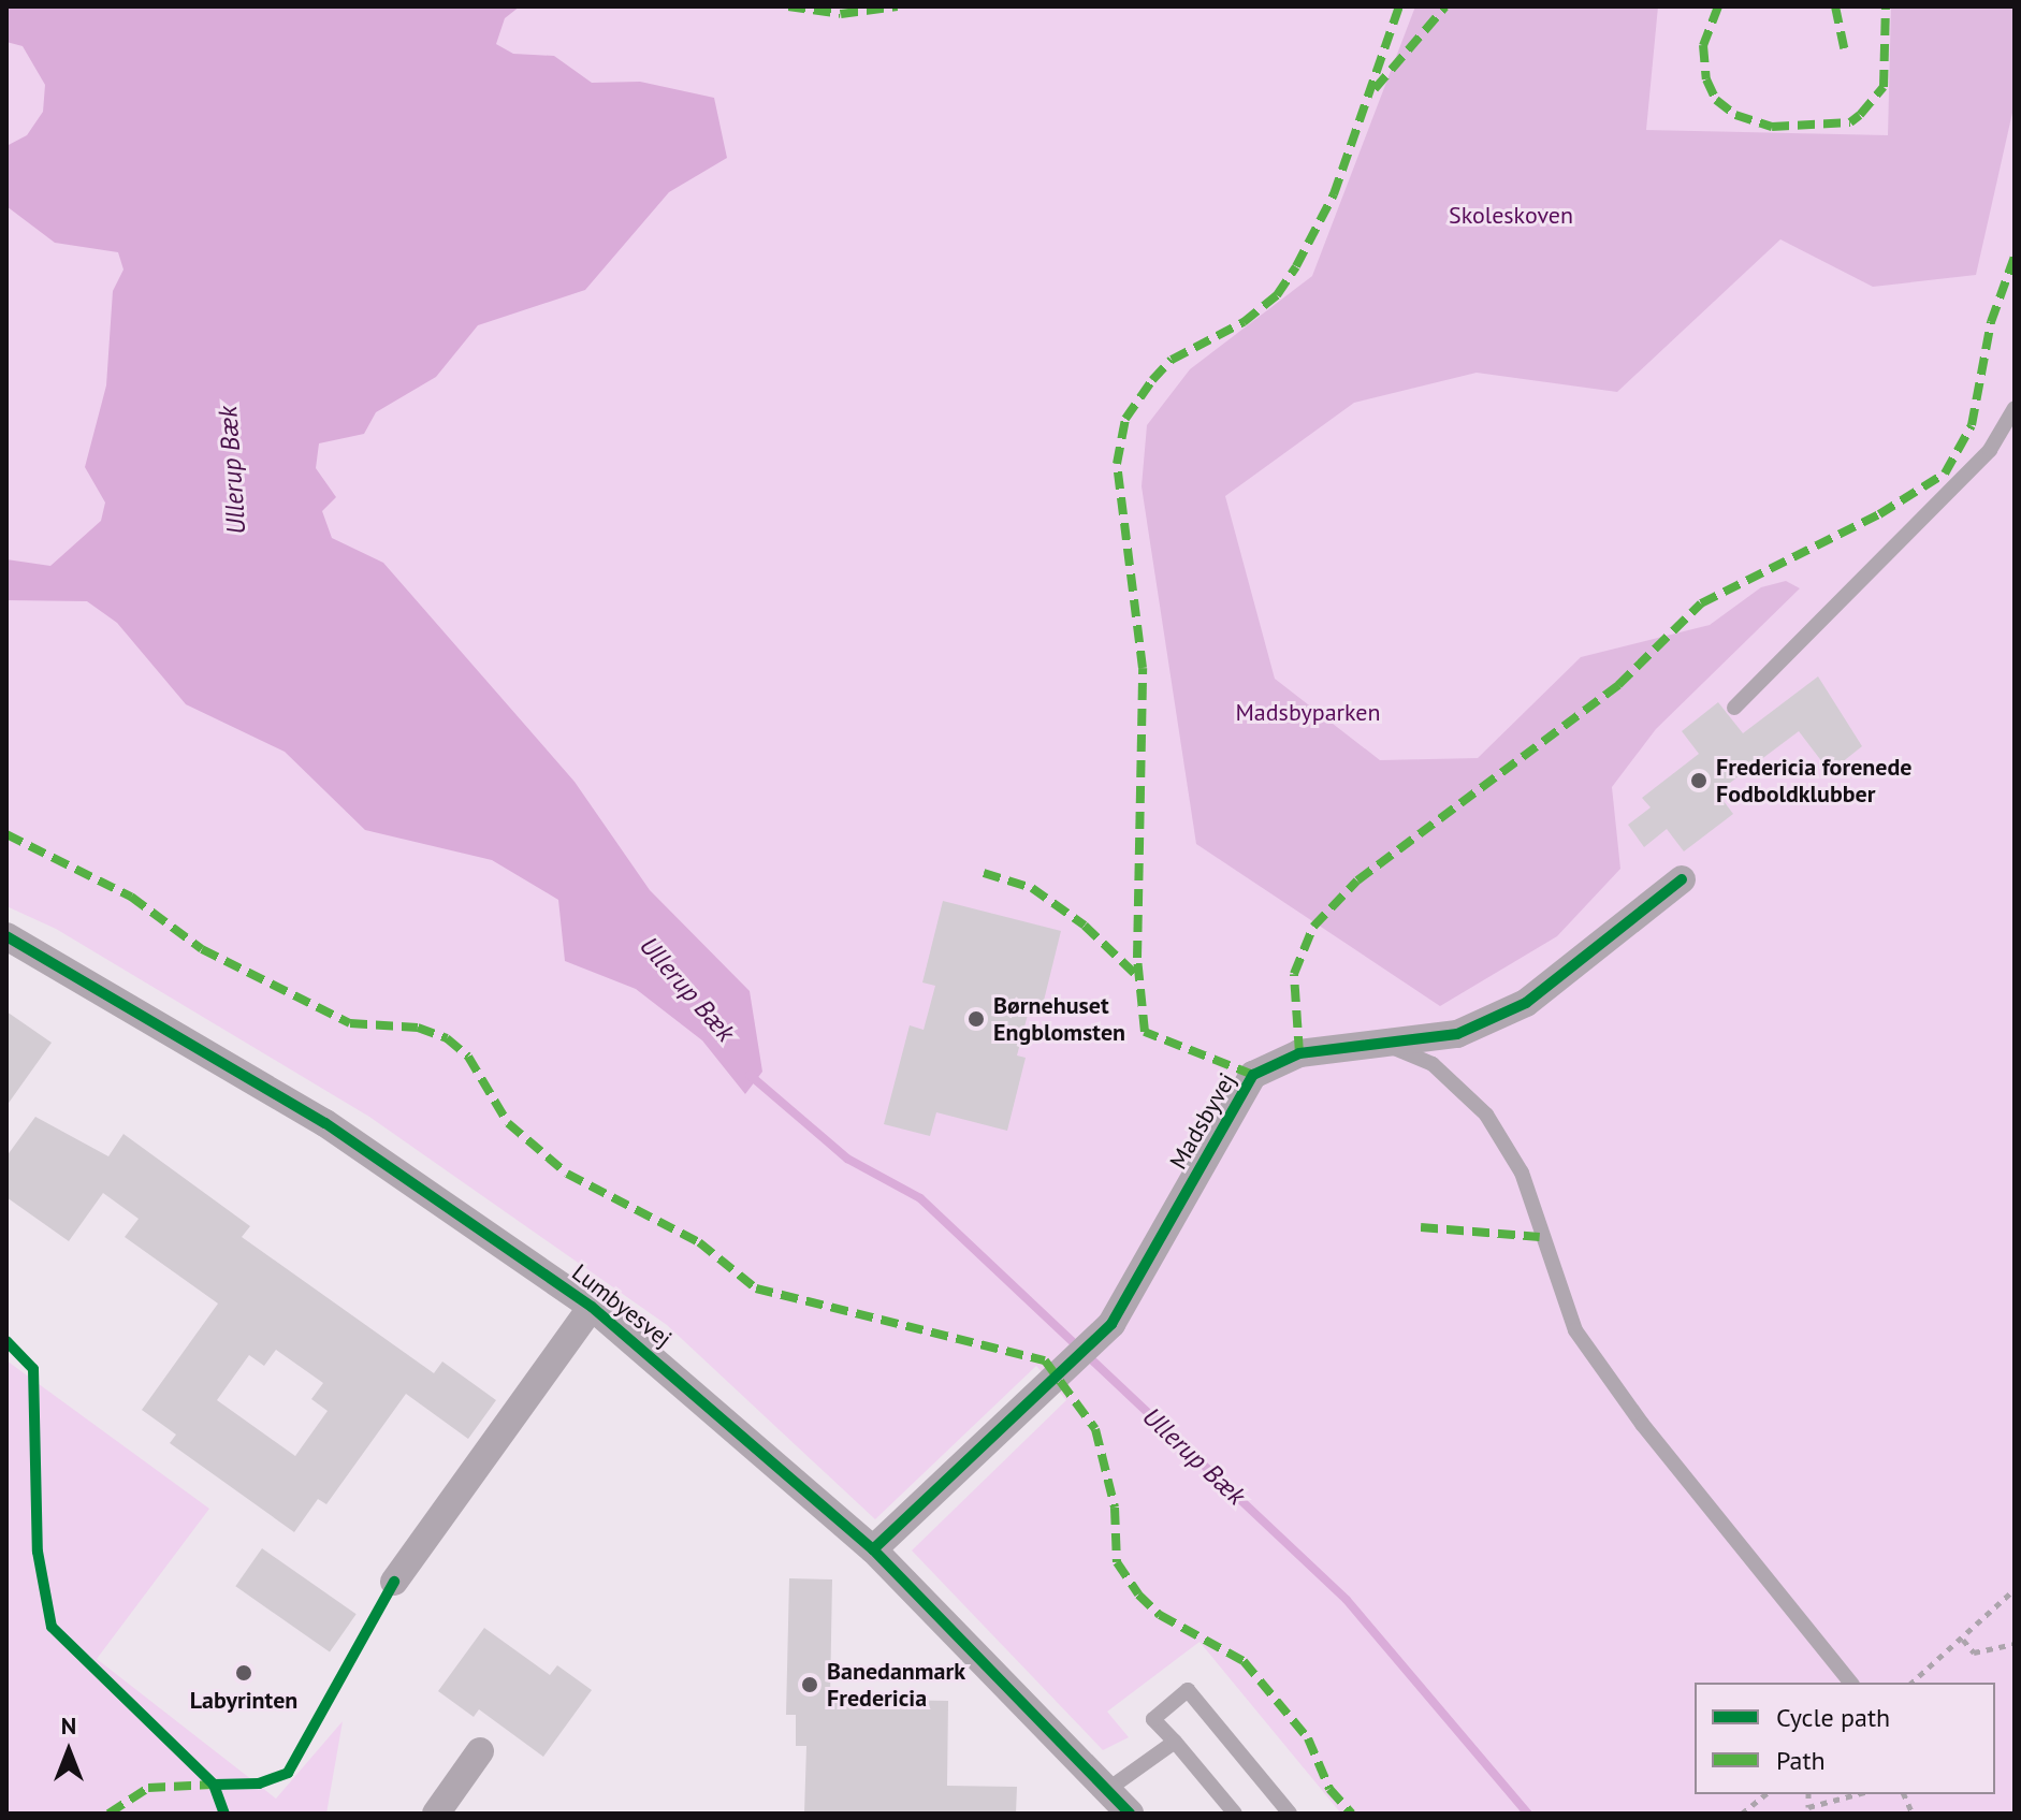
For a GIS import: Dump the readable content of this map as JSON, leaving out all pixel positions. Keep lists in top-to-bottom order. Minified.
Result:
{"streets":{"street":["Madsbyvej","Lumbyesvej"]},"crossings":[["Madsbyvej","Lumbyesvej"]],"water":["Ullerup Bæk"],"parks":["Skoleskoven","Madsbyparken"],"places":["Fredericia forenede Fodboldklubber","Børnehuset Engblomsten","Labyrinten","Banedanmark Fredericia"],"legend":["Cycle path","Path"],"north":"top"}
